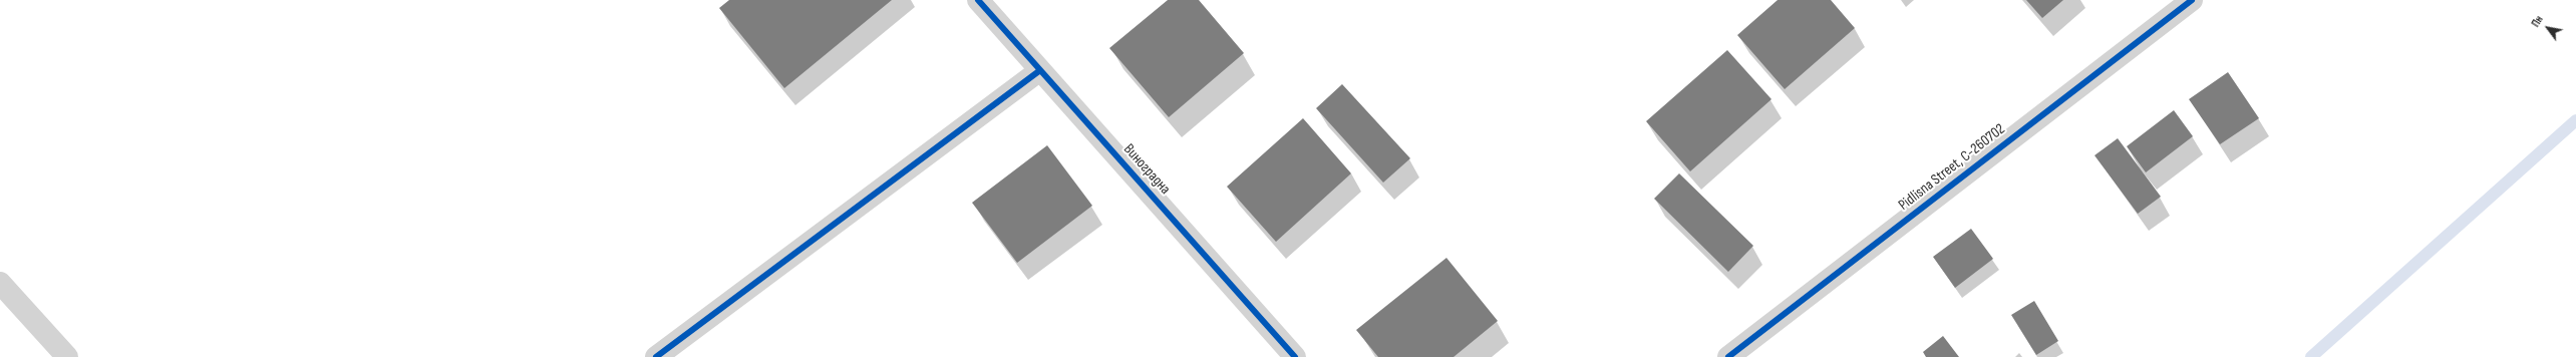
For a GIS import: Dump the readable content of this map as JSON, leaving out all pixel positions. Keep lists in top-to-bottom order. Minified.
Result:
{"streets":{"street":["Pidlisna Street, С-260702","Виноградна"]},"north":"top left"}
